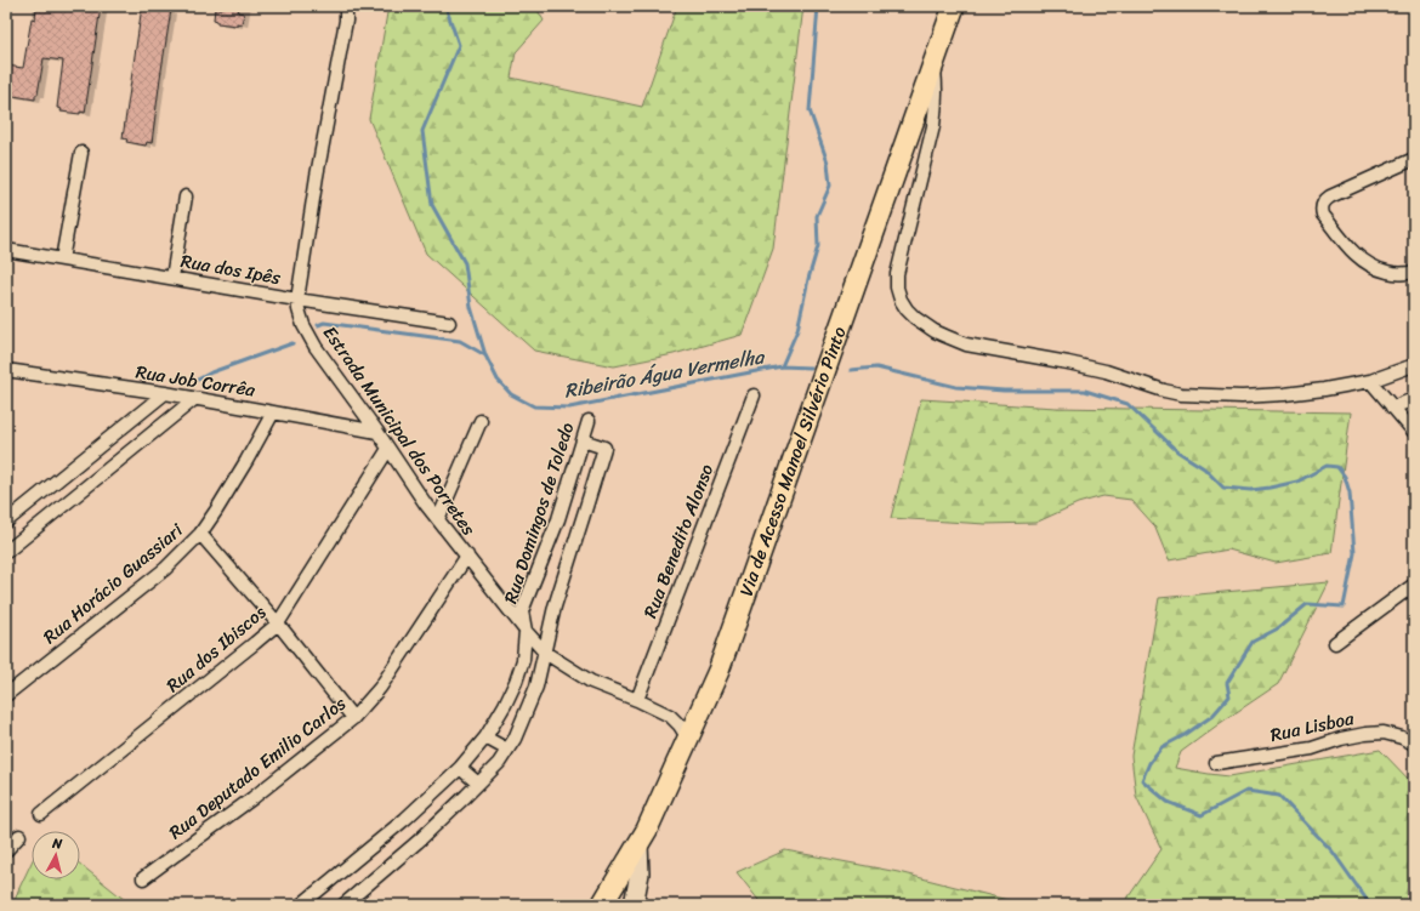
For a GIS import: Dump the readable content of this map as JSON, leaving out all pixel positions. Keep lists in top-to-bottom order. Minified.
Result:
{"streets":{"main road":["Via de Acesso Manoel Silvério Pinto"],"street":["Rua dos Ipês","Rua Job Corrêa","Estrada Municipal dos Porretes","Rua Domingos de Toledo","Rua Benedito Alonso","Rua Horácio Guassiari","Rua dos Ibiscos","Rua Lisboa","Rua Deputado Emilio Carlos"]},"crossings":[["Rua dos Ipês","Estrada Municipal dos Porretes"],["Rua Job Corrêa","Estrada Municipal dos Porretes"],["Rua Job Corrêa","Rua Horácio Guassiari"],["Estrada Municipal dos Porretes","Via de Acesso Manoel Silvério Pinto"],["Estrada Municipal dos Porretes","Rua Domingos de Toledo"],["Estrada Municipal dos Porretes","Rua Benedito Alonso"],["Estrada Municipal dos Porretes","Rua dos Ibiscos"],["Estrada Municipal dos Porretes","Rua Deputado Emilio Carlos"]],"water":["Ribeirão Água Vermelha"],"north":"top"}
